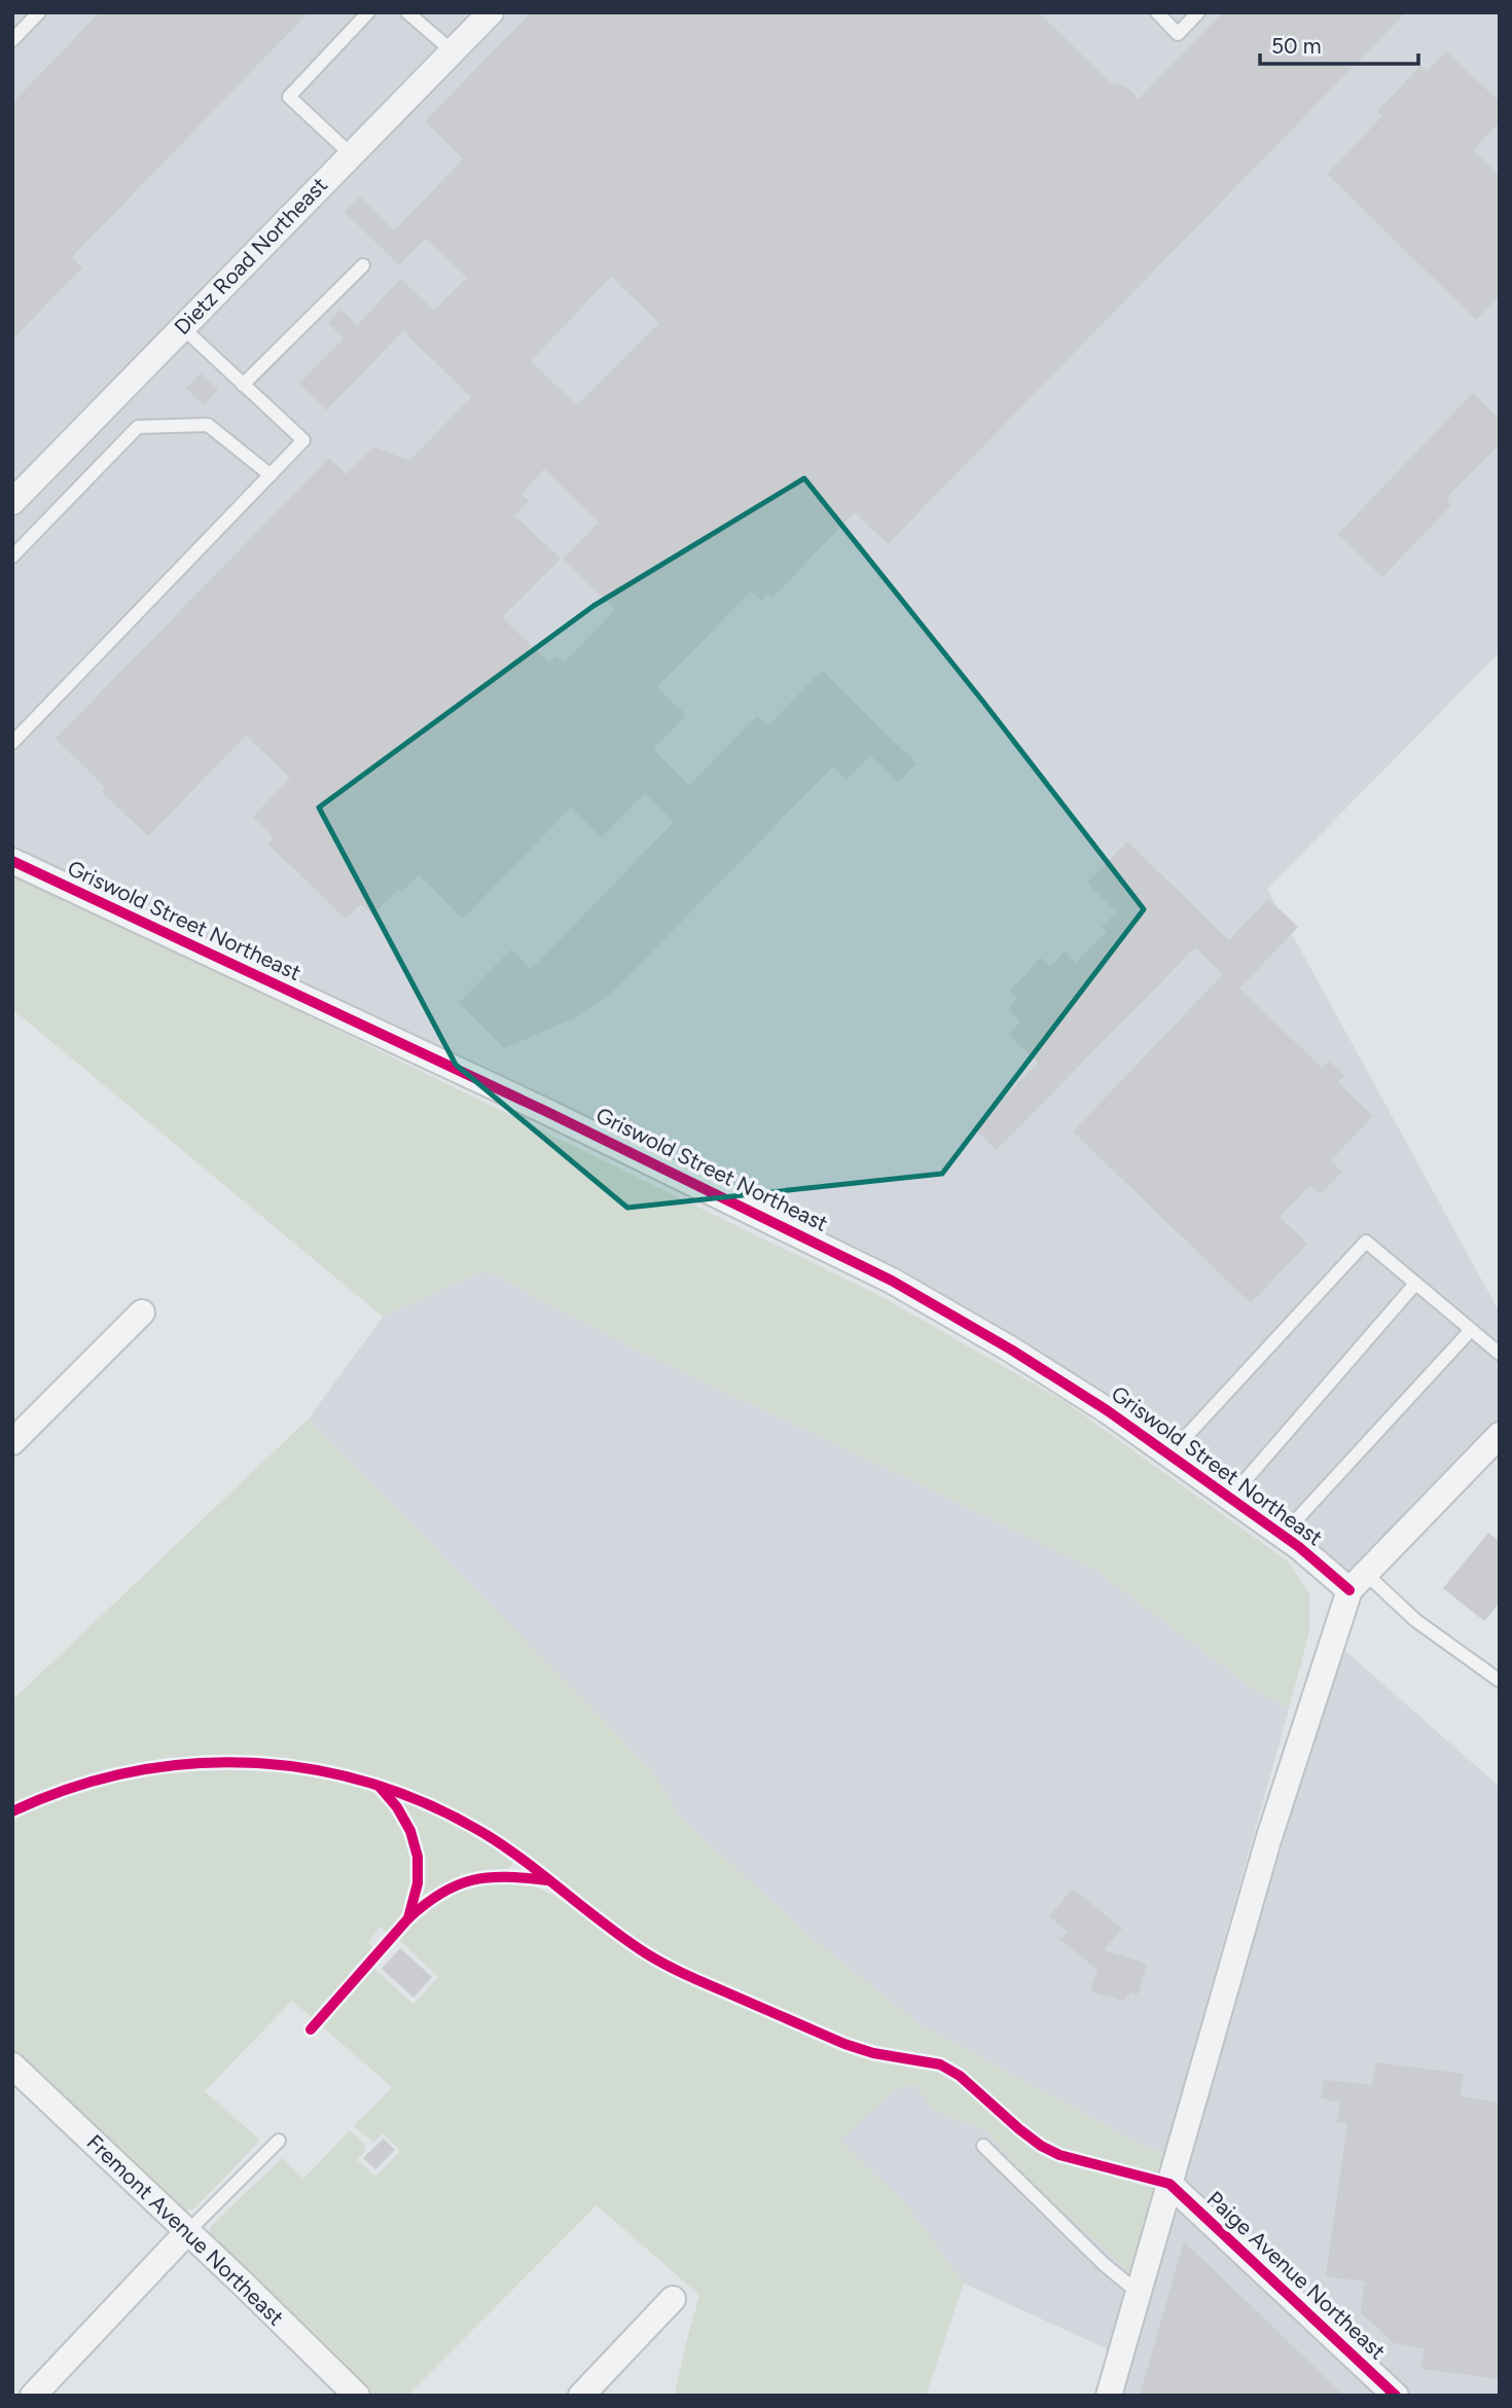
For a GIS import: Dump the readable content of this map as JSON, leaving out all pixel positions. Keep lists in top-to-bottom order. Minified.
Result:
{"streets":{"street":["Dietz Road Northeast","Griswold Street Northeast","Fremont Avenue Northeast","Paige Avenue Northeast"]},"scale_bar":"50 m"}
